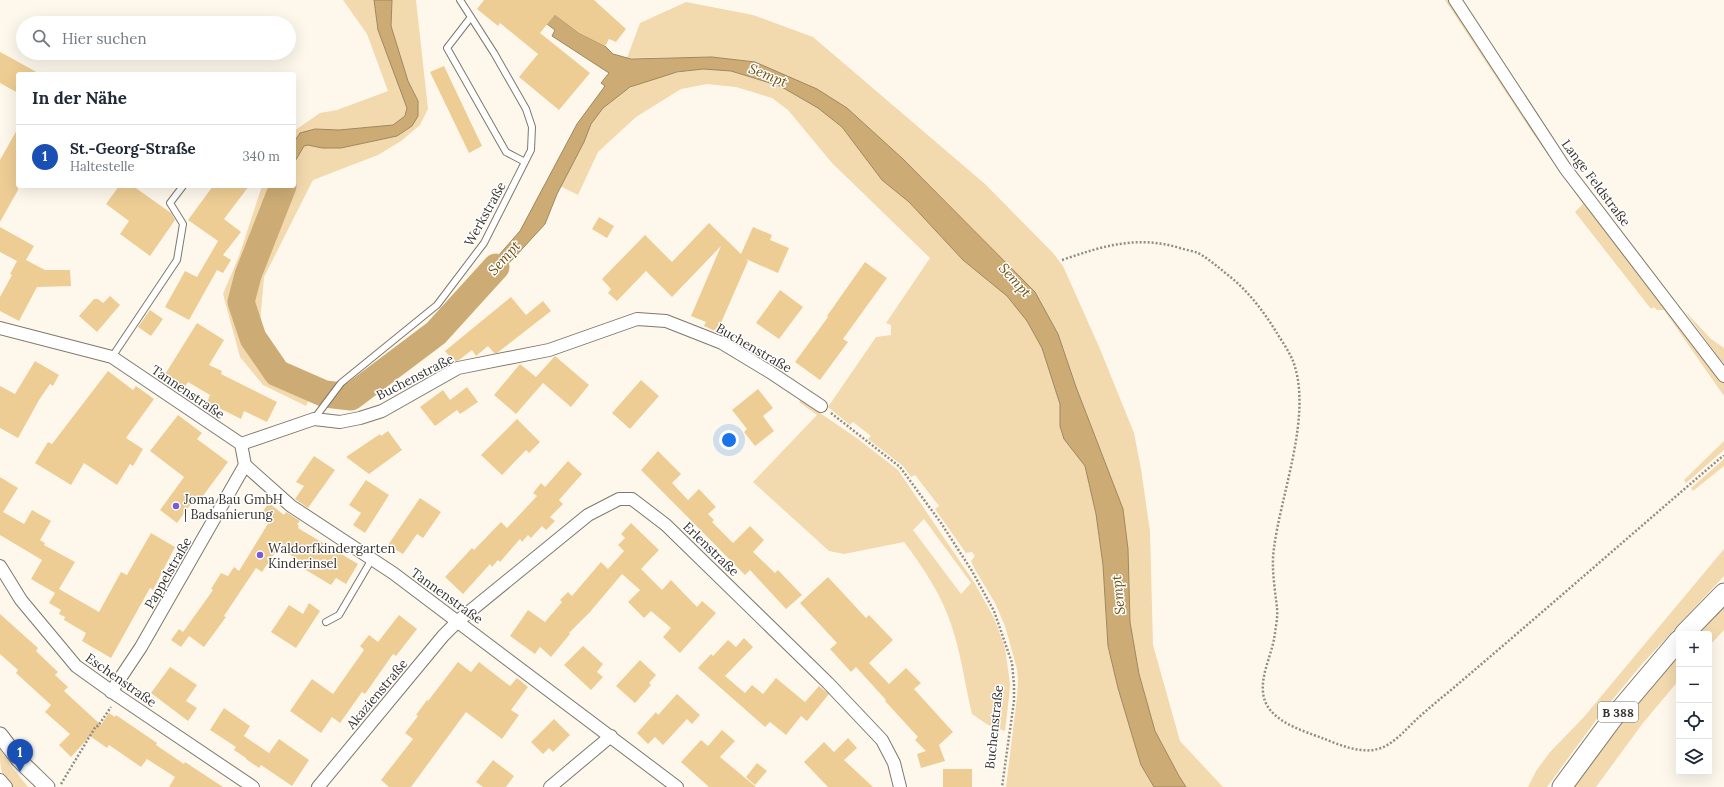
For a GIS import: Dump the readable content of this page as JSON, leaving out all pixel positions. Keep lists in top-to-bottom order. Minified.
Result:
{"streets":{"main road":["B 388"],"street":["Lange Feldstraße","Buchenstraße","Tannenstraße","Erlenstraße","Pappelstraße","Eschenstraße","Akazienstraße"],"lane":["Werkstraße"]},"crossings":[["Werkstraße","Buchenstraße"],["Buchenstraße","Tannenstraße"],["Tannenstraße","Erlenstraße"],["Tannenstraße","Pappelstraße"],["Tannenstraße","Akazienstraße"],["Erlenstraße","Akazienstraße"],["Pappelstraße","Eschenstraße"]],"water":["Sempt"],"places":["Joma Bau GmbH | Badsanierung","Waldorfkindergarten Kinderinsel"],"page":{"search":"Hier suchen","heading":"In der Nähe","list":[{"mark":"1","name":"St.-Georg-Straße","note":"Haltestelle","value":"340 m"}],"map_buttons":["+","−"],"pins":"1"}}
